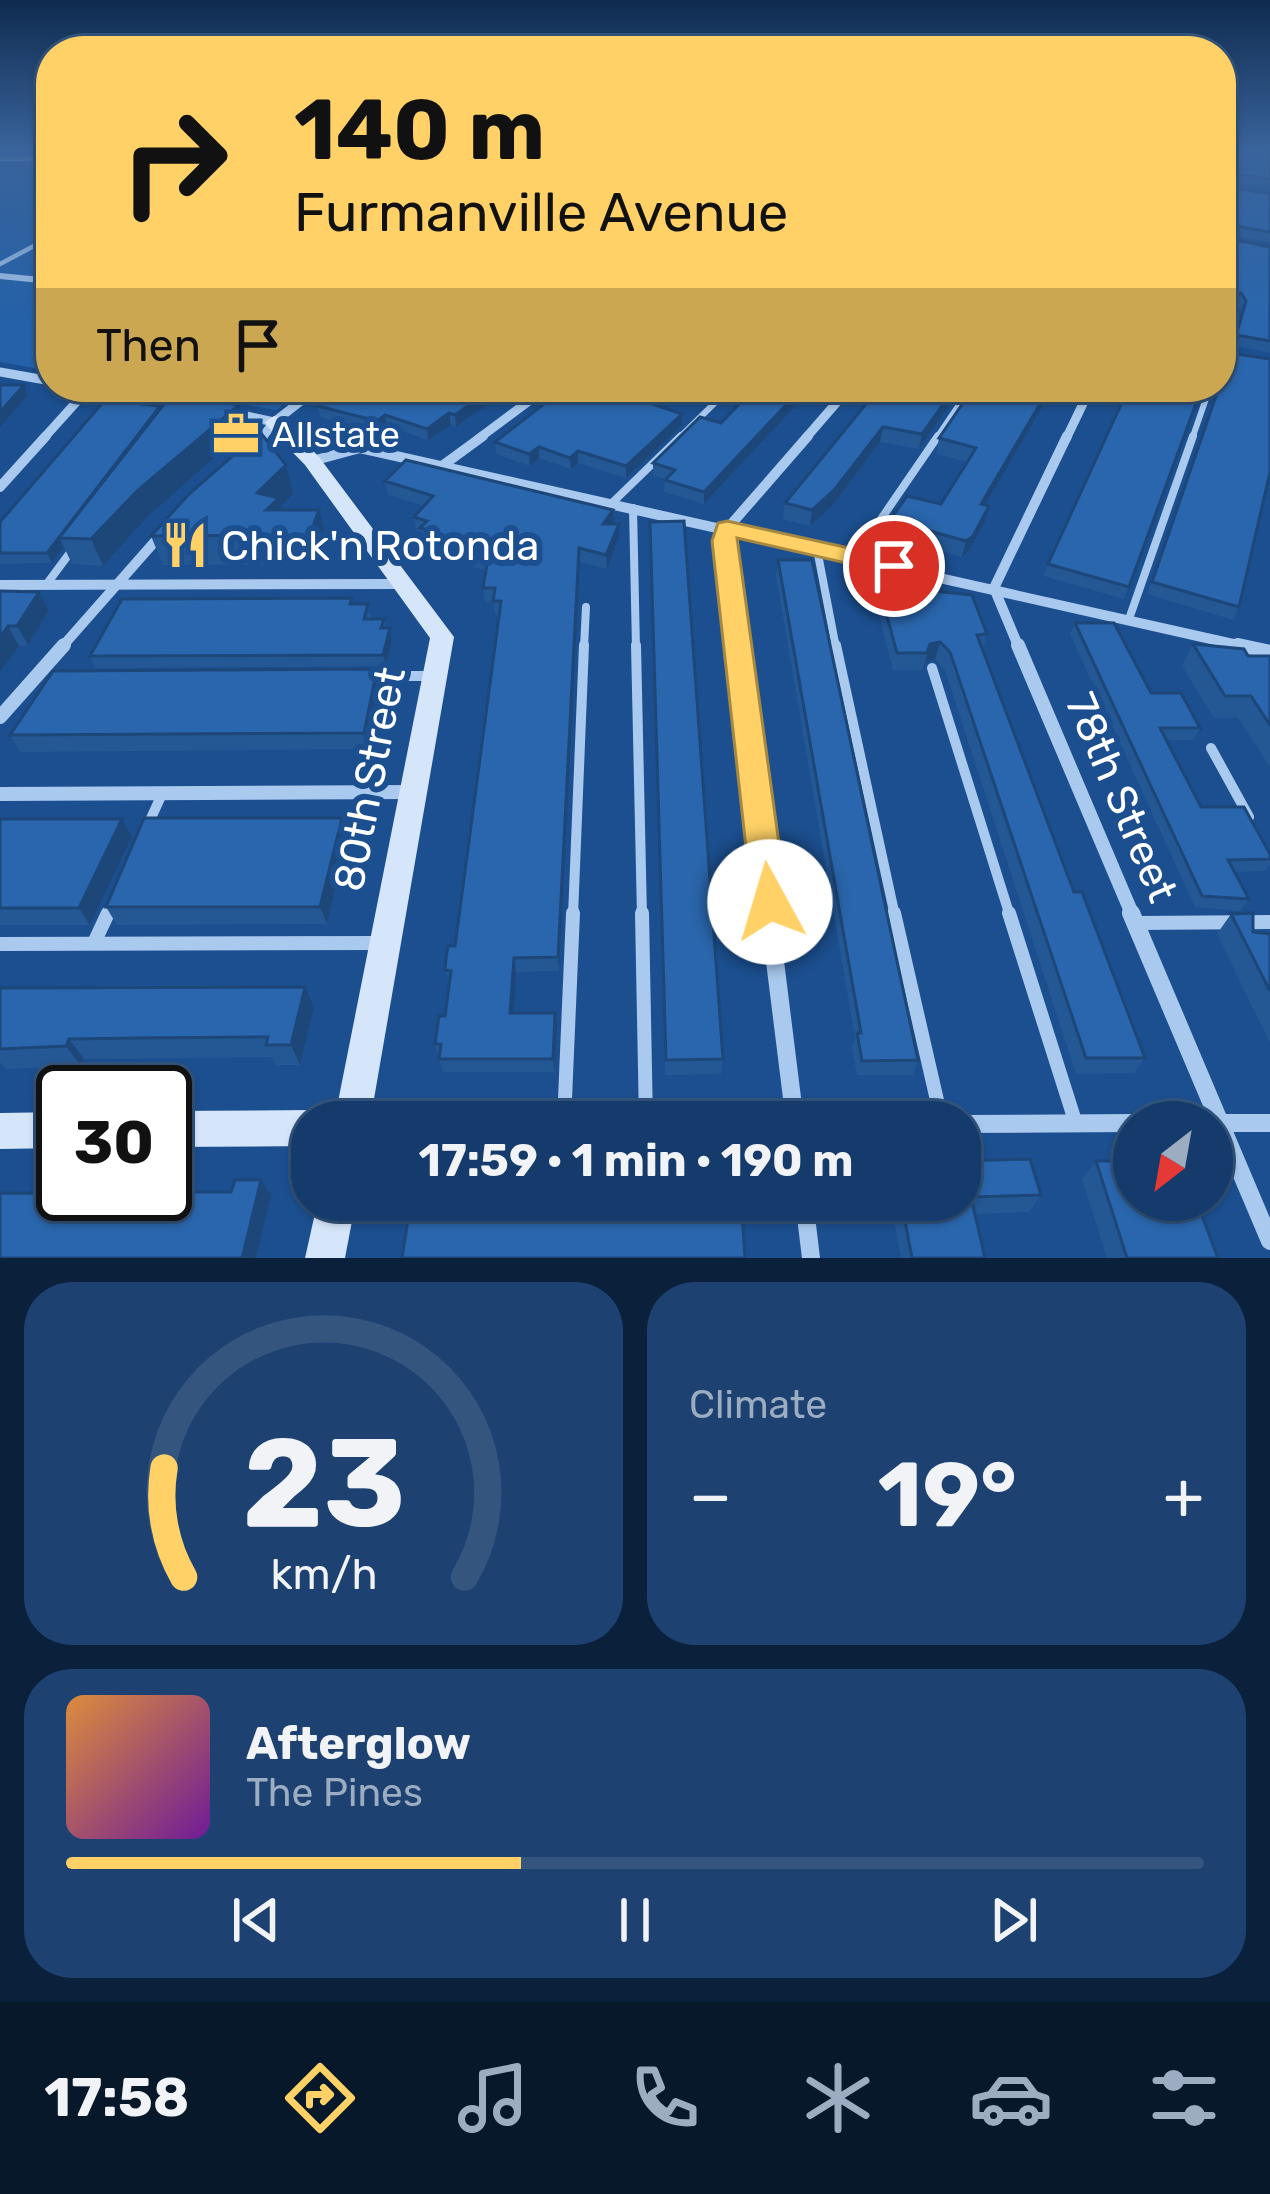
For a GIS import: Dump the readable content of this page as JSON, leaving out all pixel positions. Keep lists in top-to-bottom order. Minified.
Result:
{"streets":{"street":["80th Street","78th Street"]},"places":{"office":["Allstate"],"restaurant":["Chick'n Rotonda"]},"north":"bottom left","page":{"turn":["140 m","Furmanville Avenue"],"then":"Then","limit":"30","trip":"17:59 · 1 min · 190 m","tile":"Climate","heat":["−","19°","+"],"song":["Afterglow","The Pines"],"tabs":"17:58","gauge":["23","km/h"]}}
